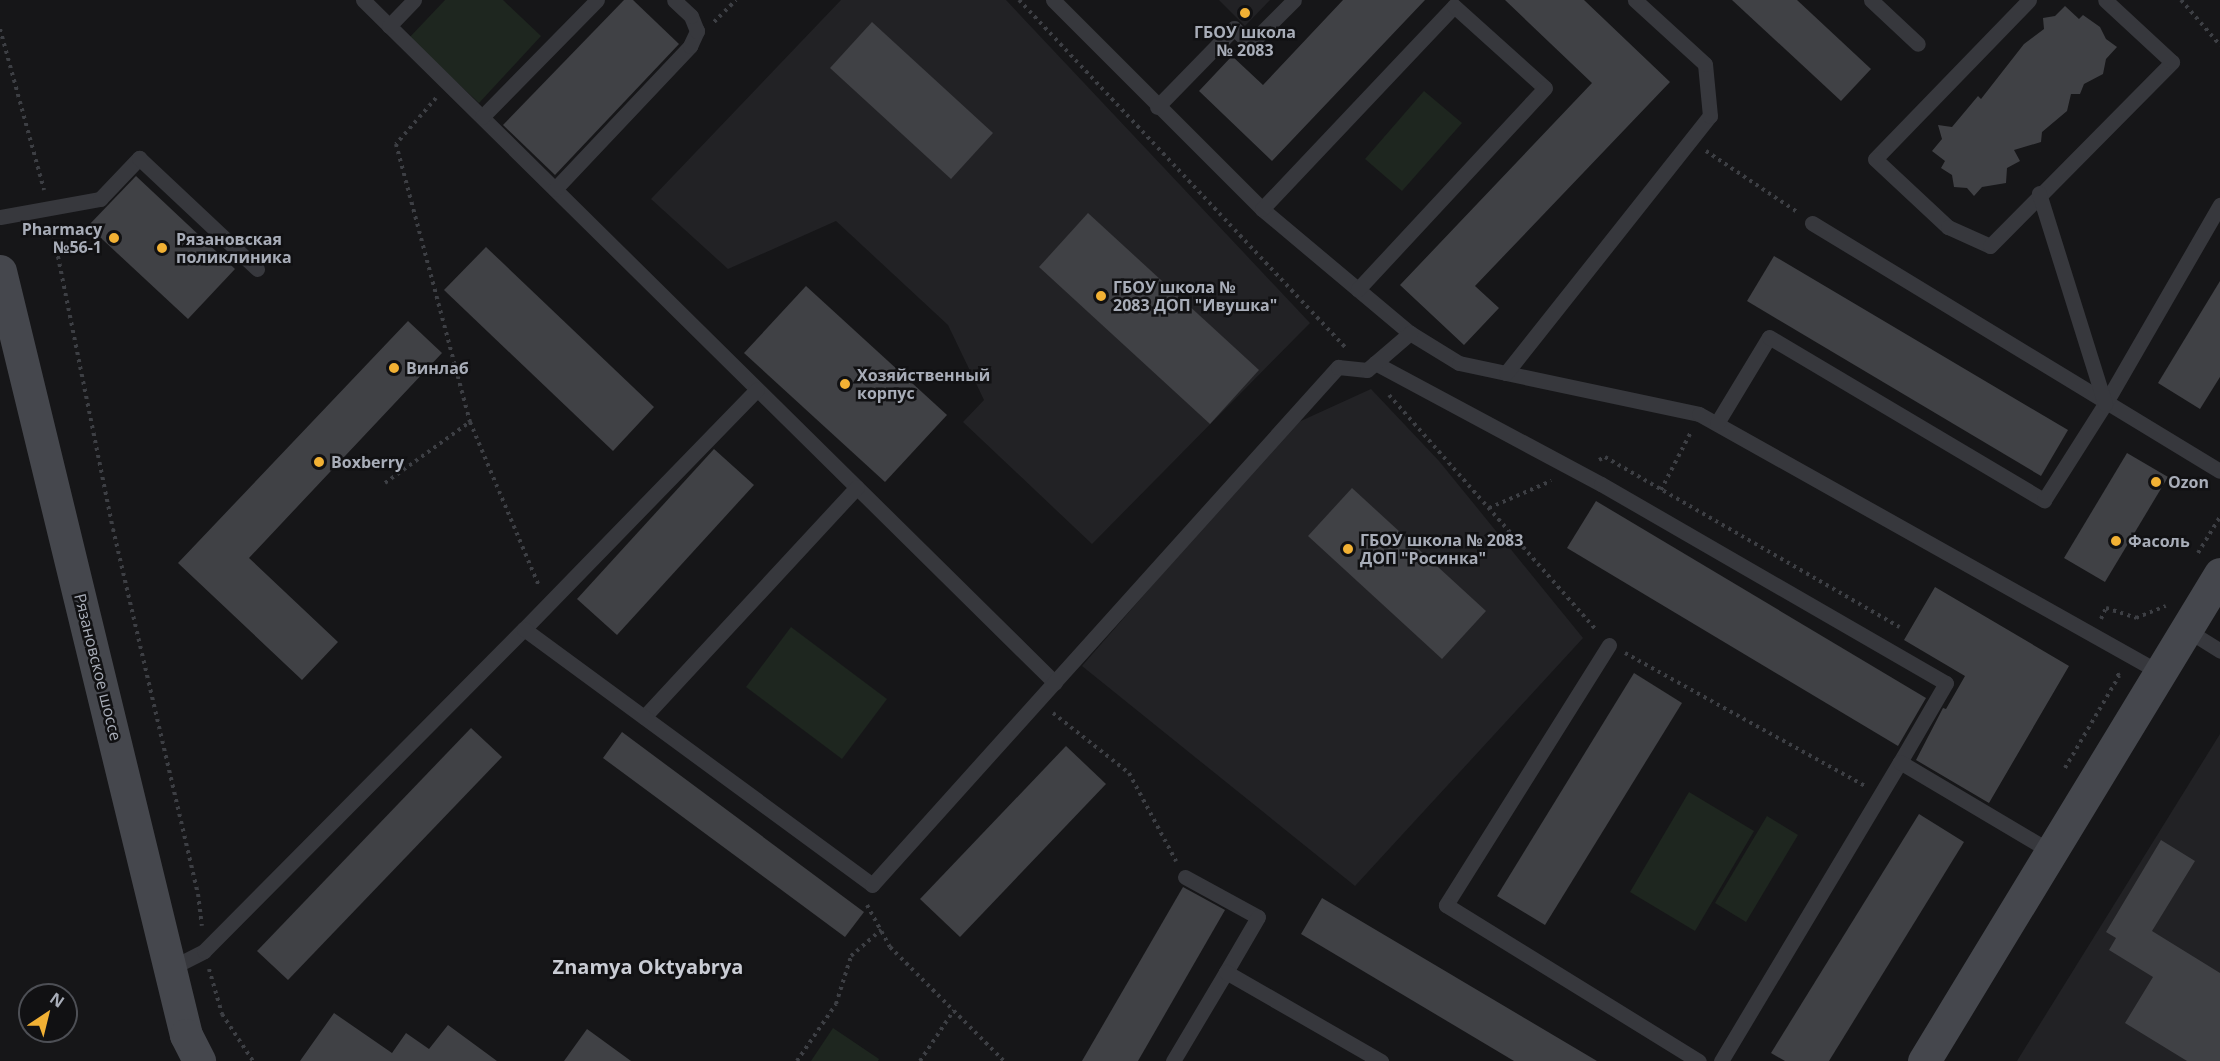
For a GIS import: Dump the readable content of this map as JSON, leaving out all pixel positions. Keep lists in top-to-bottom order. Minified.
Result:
{"streets":{"main road":["Рязановское шоссе"]},"districts":["Znamya Oktyabrya"],"places":["ГБОУ школа № 2083","Pharmacy №56-1","Рязановская поликлиника","ГБОУ школа № 2083 ДОП \"Ивушка\"","Винлаб","Хозяйственный корпус","Boxberry","Ozon","Фасоль","ГБОУ школа № 2083 ДОП \"Росинка\""],"north":"top right"}
